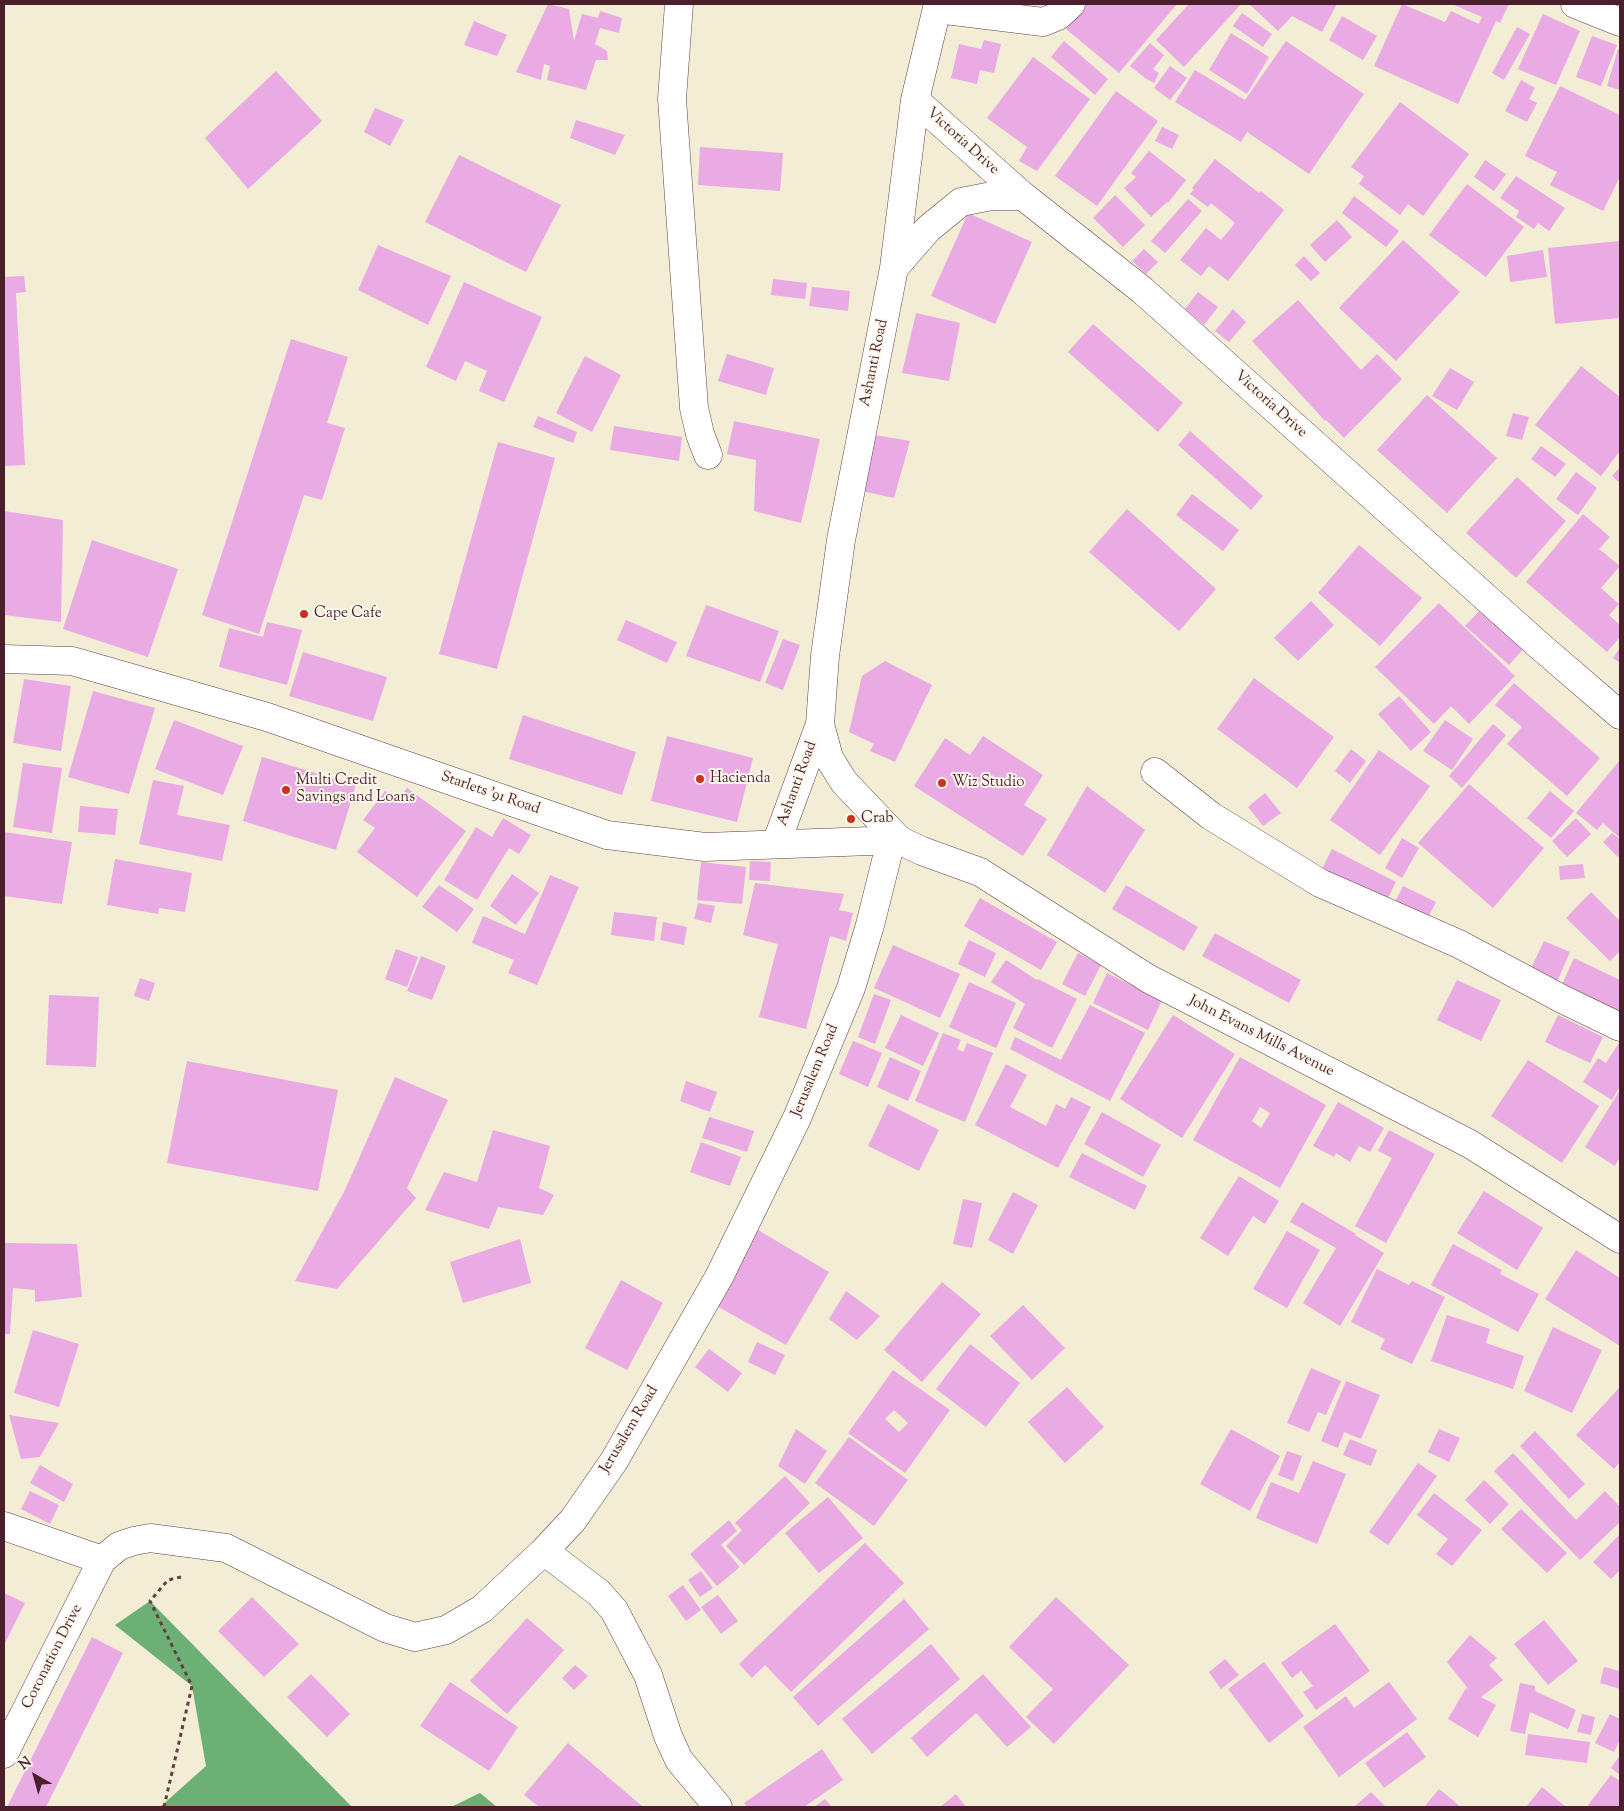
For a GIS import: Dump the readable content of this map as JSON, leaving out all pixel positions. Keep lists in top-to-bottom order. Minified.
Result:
{"streets":{"street":["Victoria Drive","Ashanti Road","Starlets '91 Road","John Evans Mills Avenue","Jerusalem Road","Coronation Drive"]},"crossings":[["Victoria Drive","Ashanti Road"],["Ashanti Road","Starlets '91 Road"],["Ashanti Road","John Evans Mills Avenue"],["Ashanti Road","Jerusalem Road"],["Starlets '91 Road","John Evans Mills Avenue"],["Starlets '91 Road","Jerusalem Road"],["John Evans Mills Avenue","Jerusalem Road"],["Jerusalem Road","Coronation Drive"]],"places":["Cape Cafe","Hacienda","Wiz Studio","Multi Credit Savings and Loans","Crab"],"north":"top left"}
